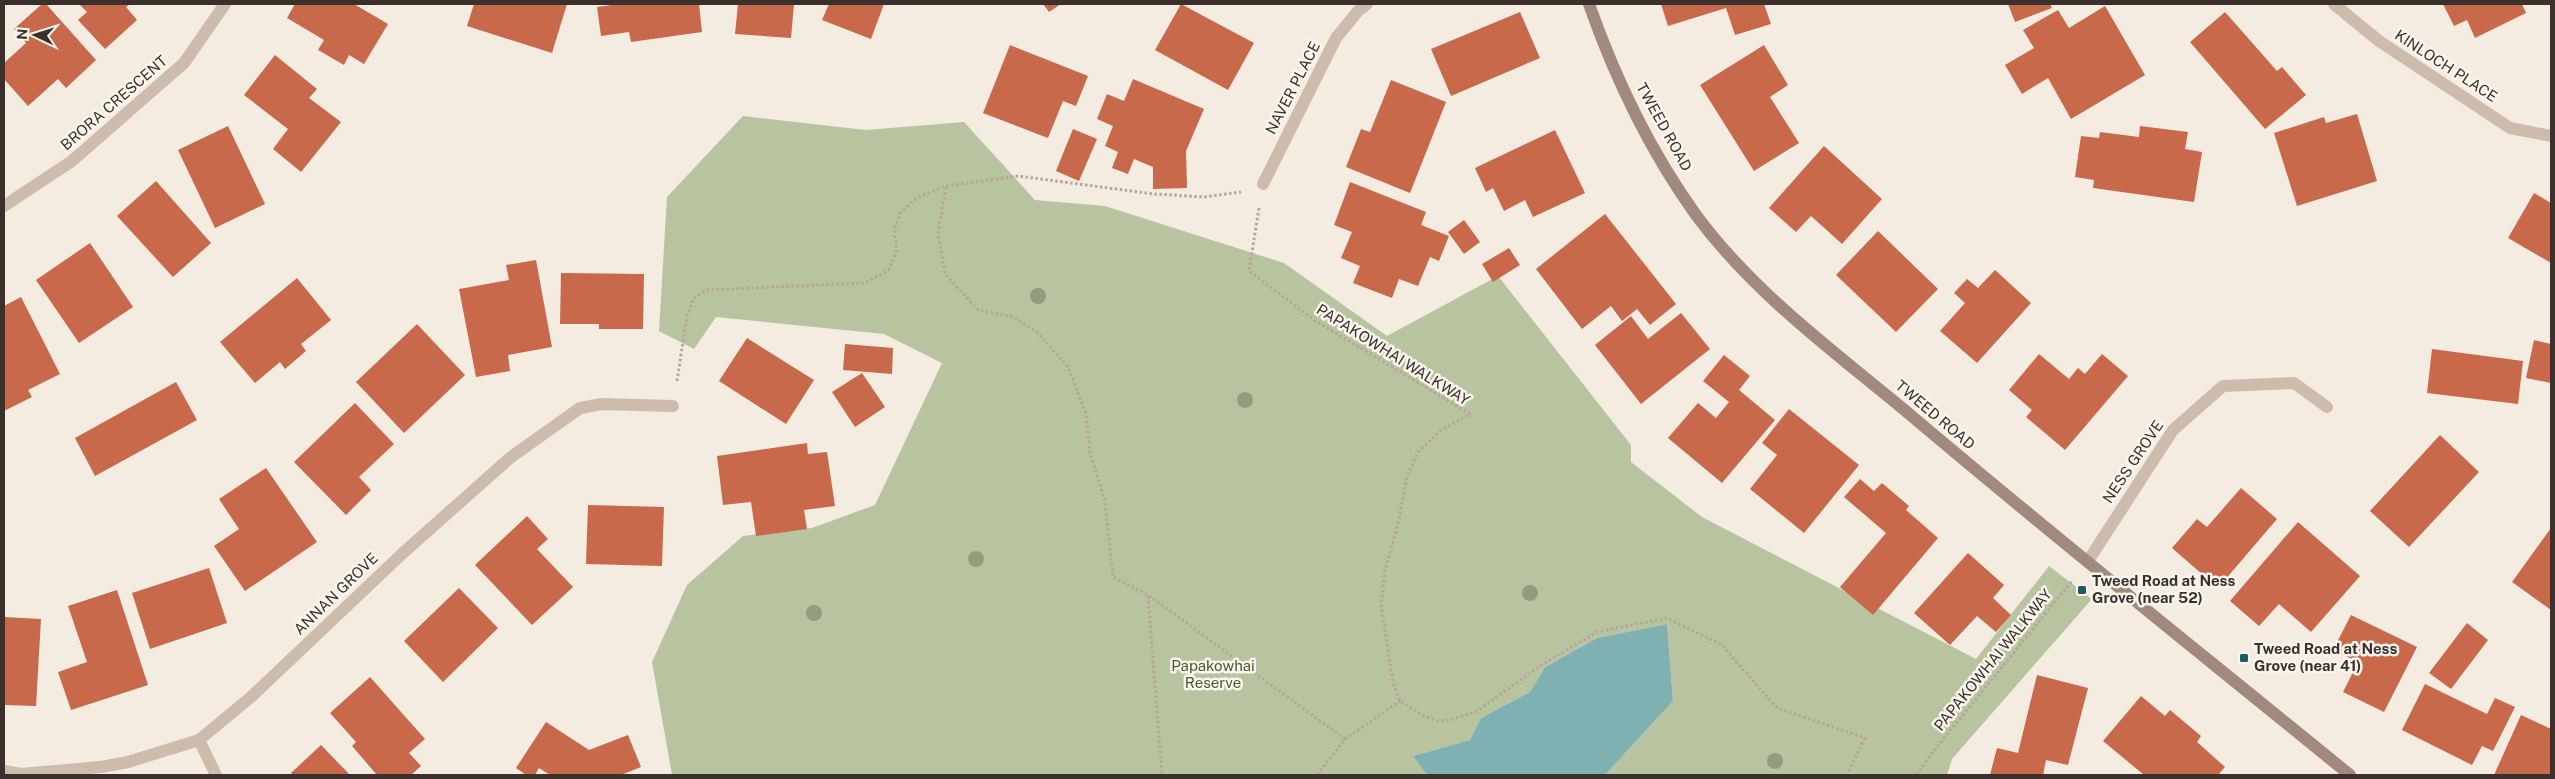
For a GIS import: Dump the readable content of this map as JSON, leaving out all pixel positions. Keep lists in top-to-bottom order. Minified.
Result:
{"streets":{"street":["KINLOCH PLACE","NAVER PLACE","BRORA CRESCENT","TWEED ROAD","NESS GROVE","ANNAN GROVE"],"path":["PAPAKOWHAI WALKWAY"]},"crossings":[["NAVER PLACE","PAPAKOWHAI WALKWAY"],["TWEED ROAD","PAPAKOWHAI WALKWAY"],["TWEED ROAD","NESS GROVE"],["PAPAKOWHAI WALKWAY","NESS GROVE"]],"parks":["Papakowhai Reserve"],"places":{"transit":["Tweed Road at Ness Grove (near 52)","Tweed Road at Ness Grove (near 41)"]},"north":"left"}
